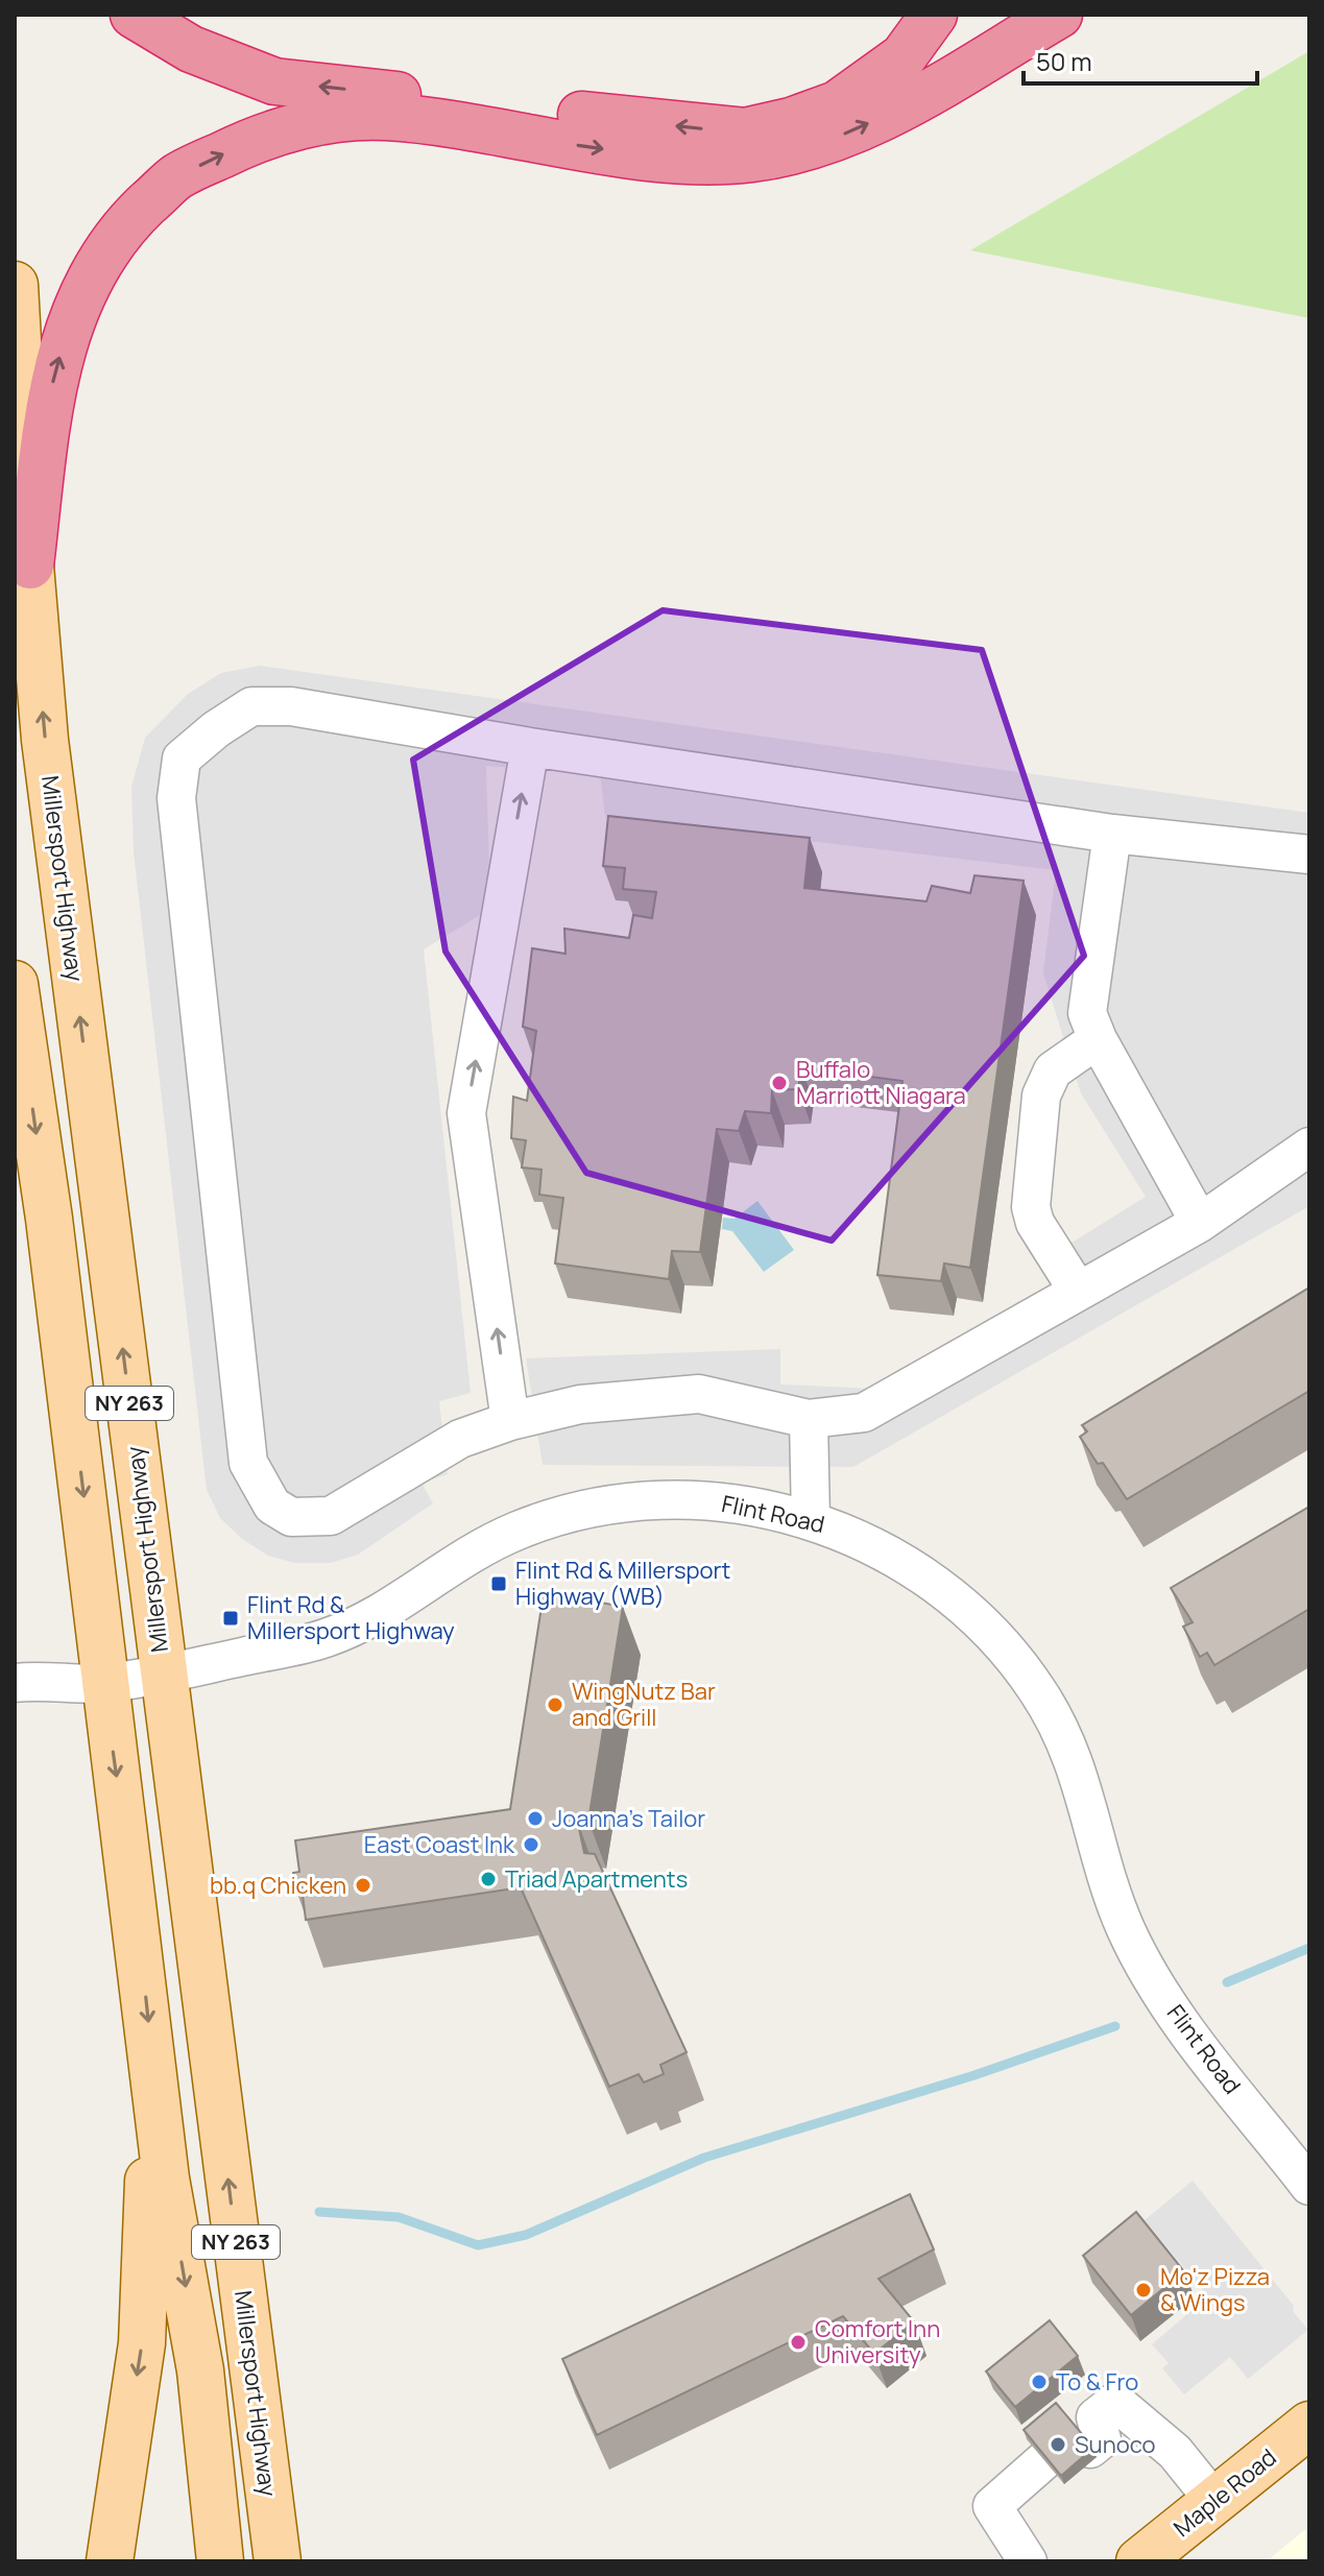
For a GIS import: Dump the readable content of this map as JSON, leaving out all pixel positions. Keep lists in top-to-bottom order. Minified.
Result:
{"streets":{"main road":["Millersport Highway","NY 263","Maple Road"],"street":["Flint Road"]},"crossings":[["Millersport Highway","Flint Road"],["NY 263","Flint Road"]],"places":{"other":["Buffalo Marriott Niagara","WingNutz Bar and Grill","Joanna's Tailor","East Coast Ink","Triad Apartments","bb.q Chicken","Mo'z Pizza & Wings","Comfort Inn University","To & Fro","Sunoco"],"transit":["Flint Rd & Millersport Highway (WB)","Flint Rd & Millersport Highway"]},"scale_bar":"50 m"}
